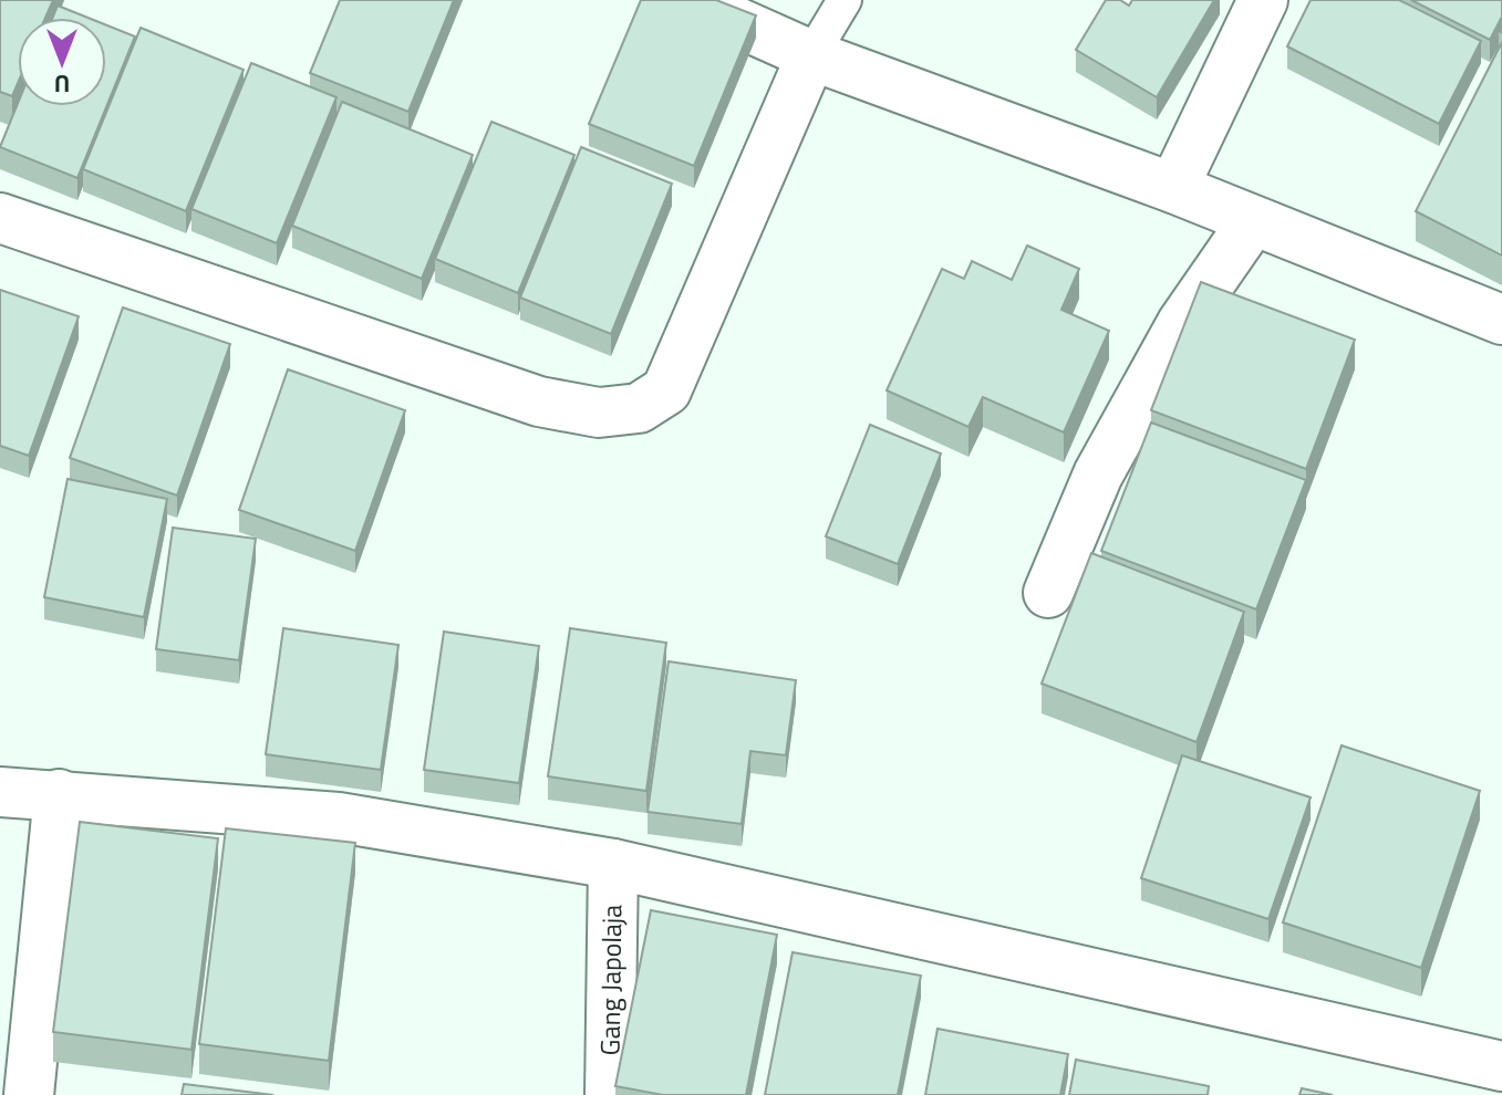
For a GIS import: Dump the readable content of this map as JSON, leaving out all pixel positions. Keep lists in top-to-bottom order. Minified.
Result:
{"streets":{"street":["Gang Japolaja"]},"north":"bottom"}
